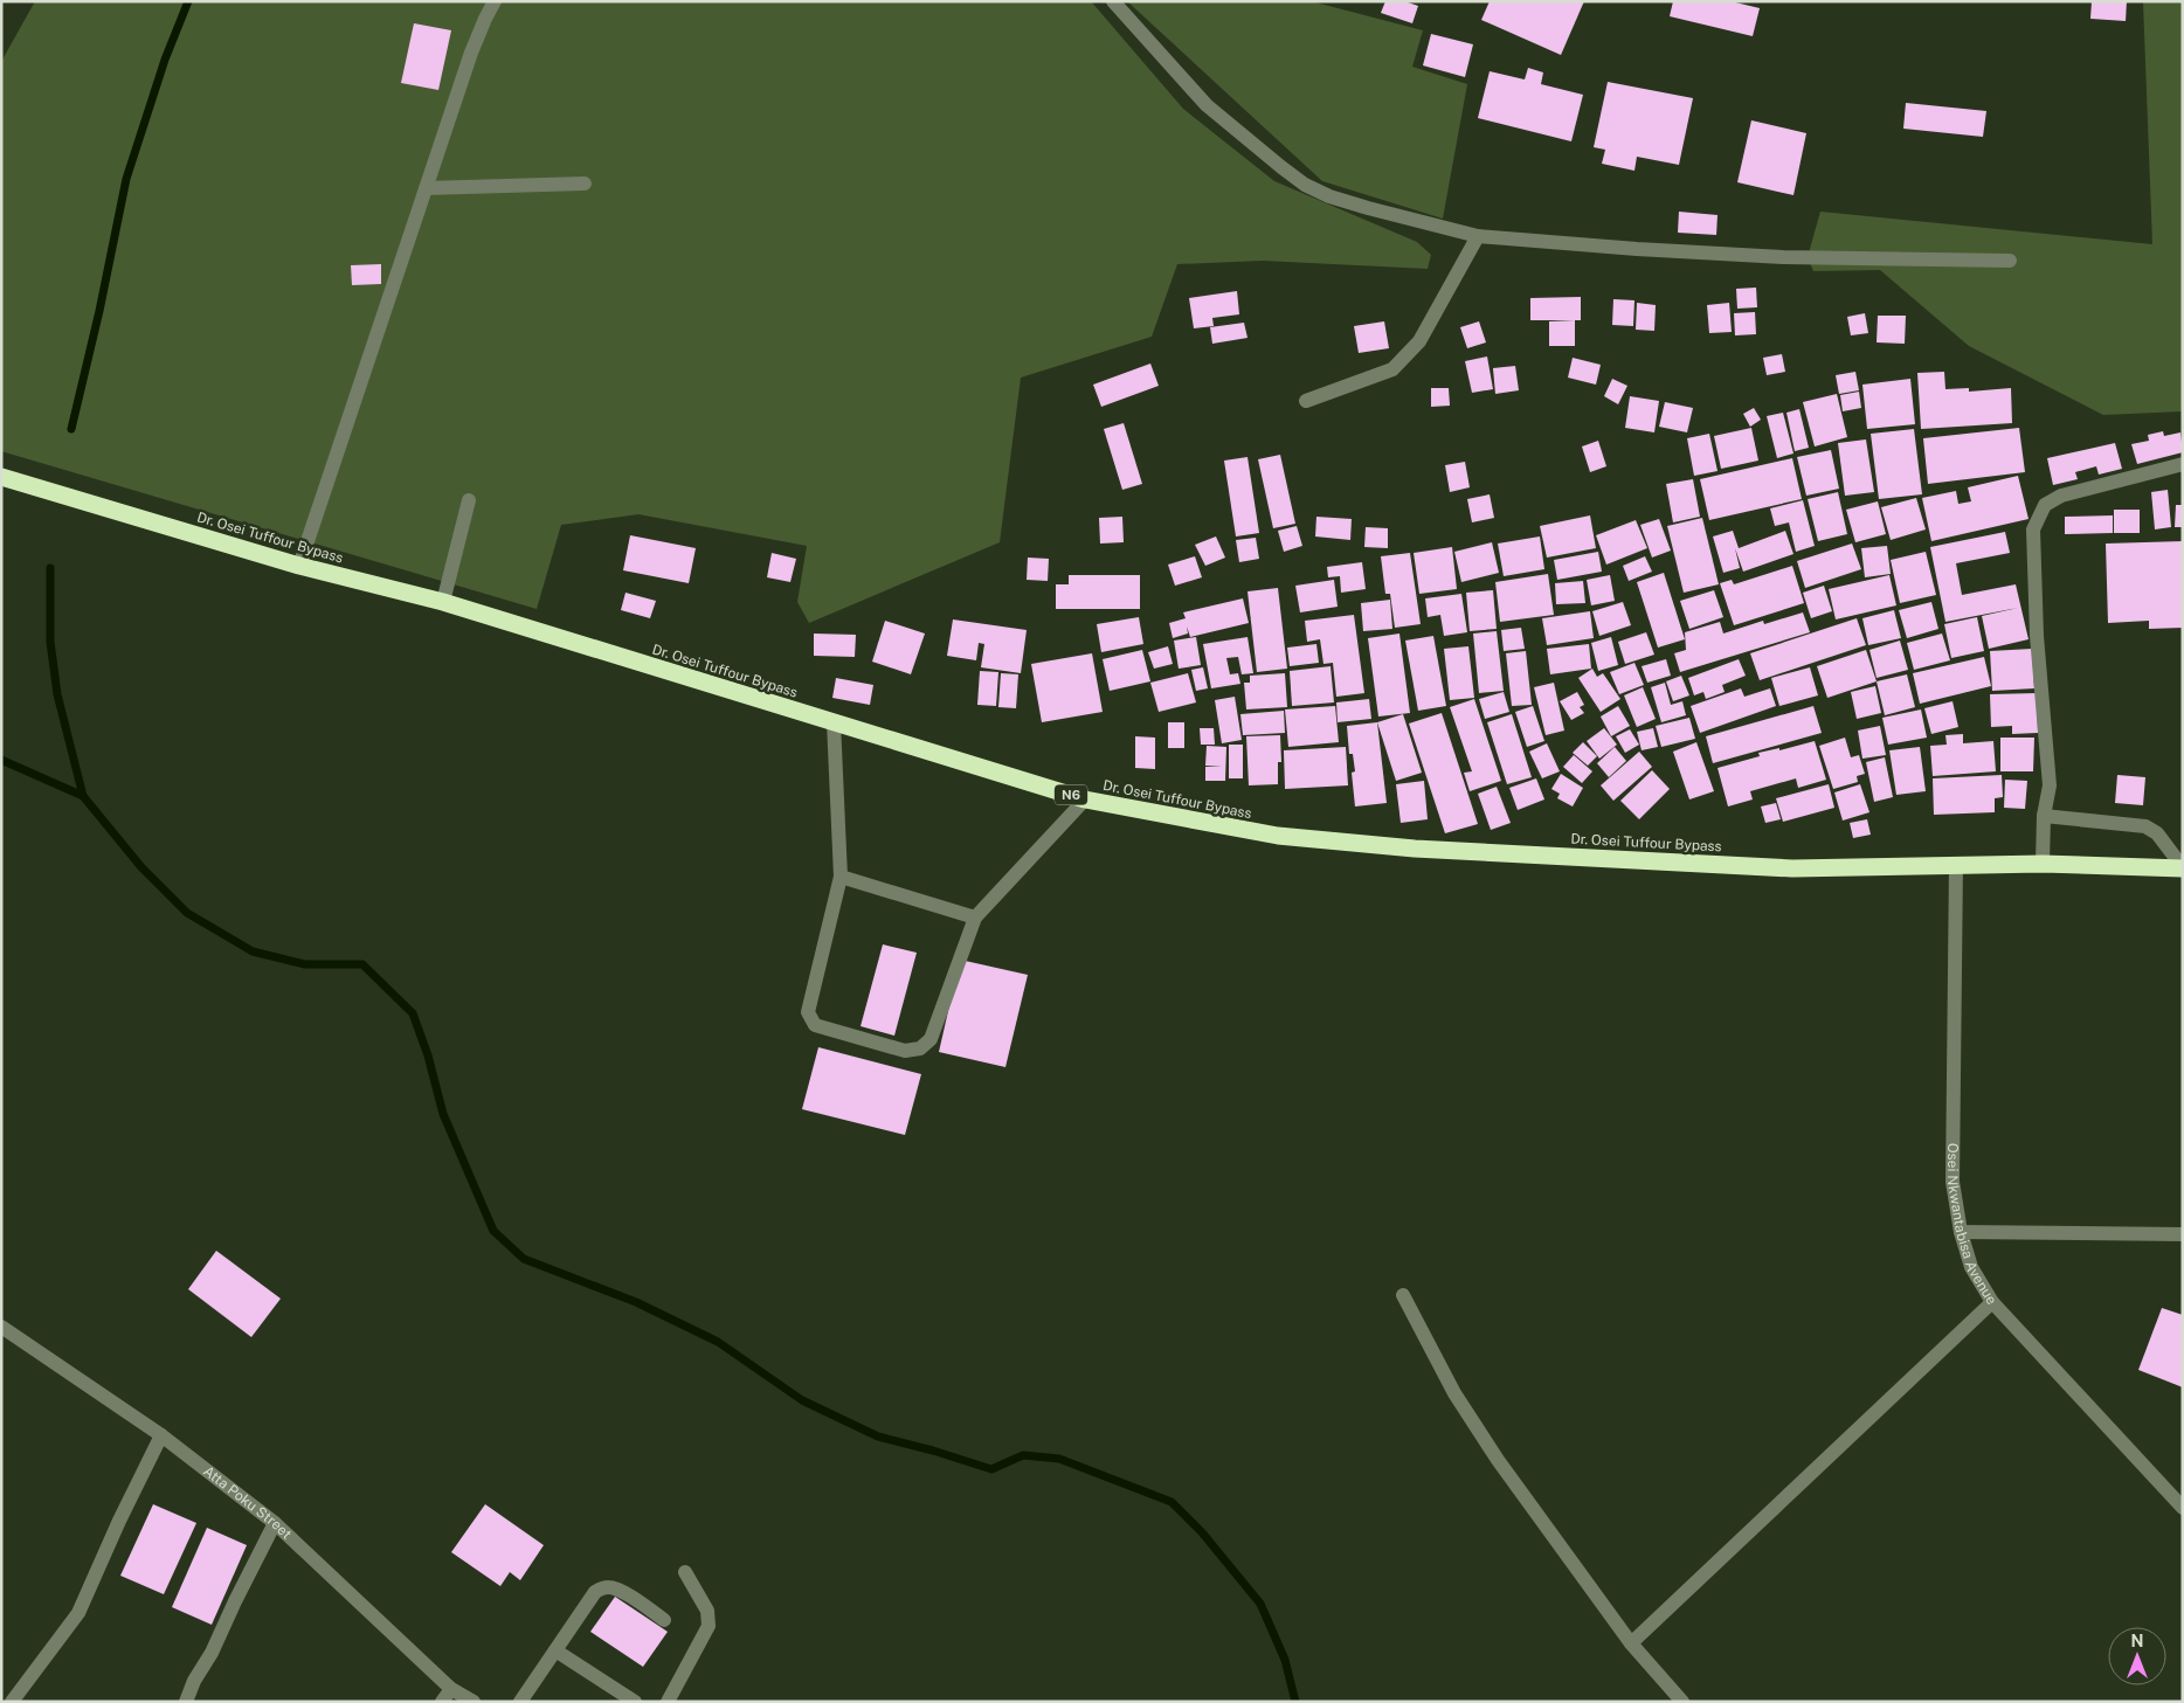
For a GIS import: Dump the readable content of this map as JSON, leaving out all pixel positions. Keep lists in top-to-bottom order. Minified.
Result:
{"streets":{"highway":["Dr. Osei Tuffour Bypass","N6"],"street":["Osei Nkwantabisa Avenue","Atta Poku Street"]},"crossings":[["Dr. Osei Tuffour Bypass","Osei Nkwantabisa Avenue"]],"north":"top"}
